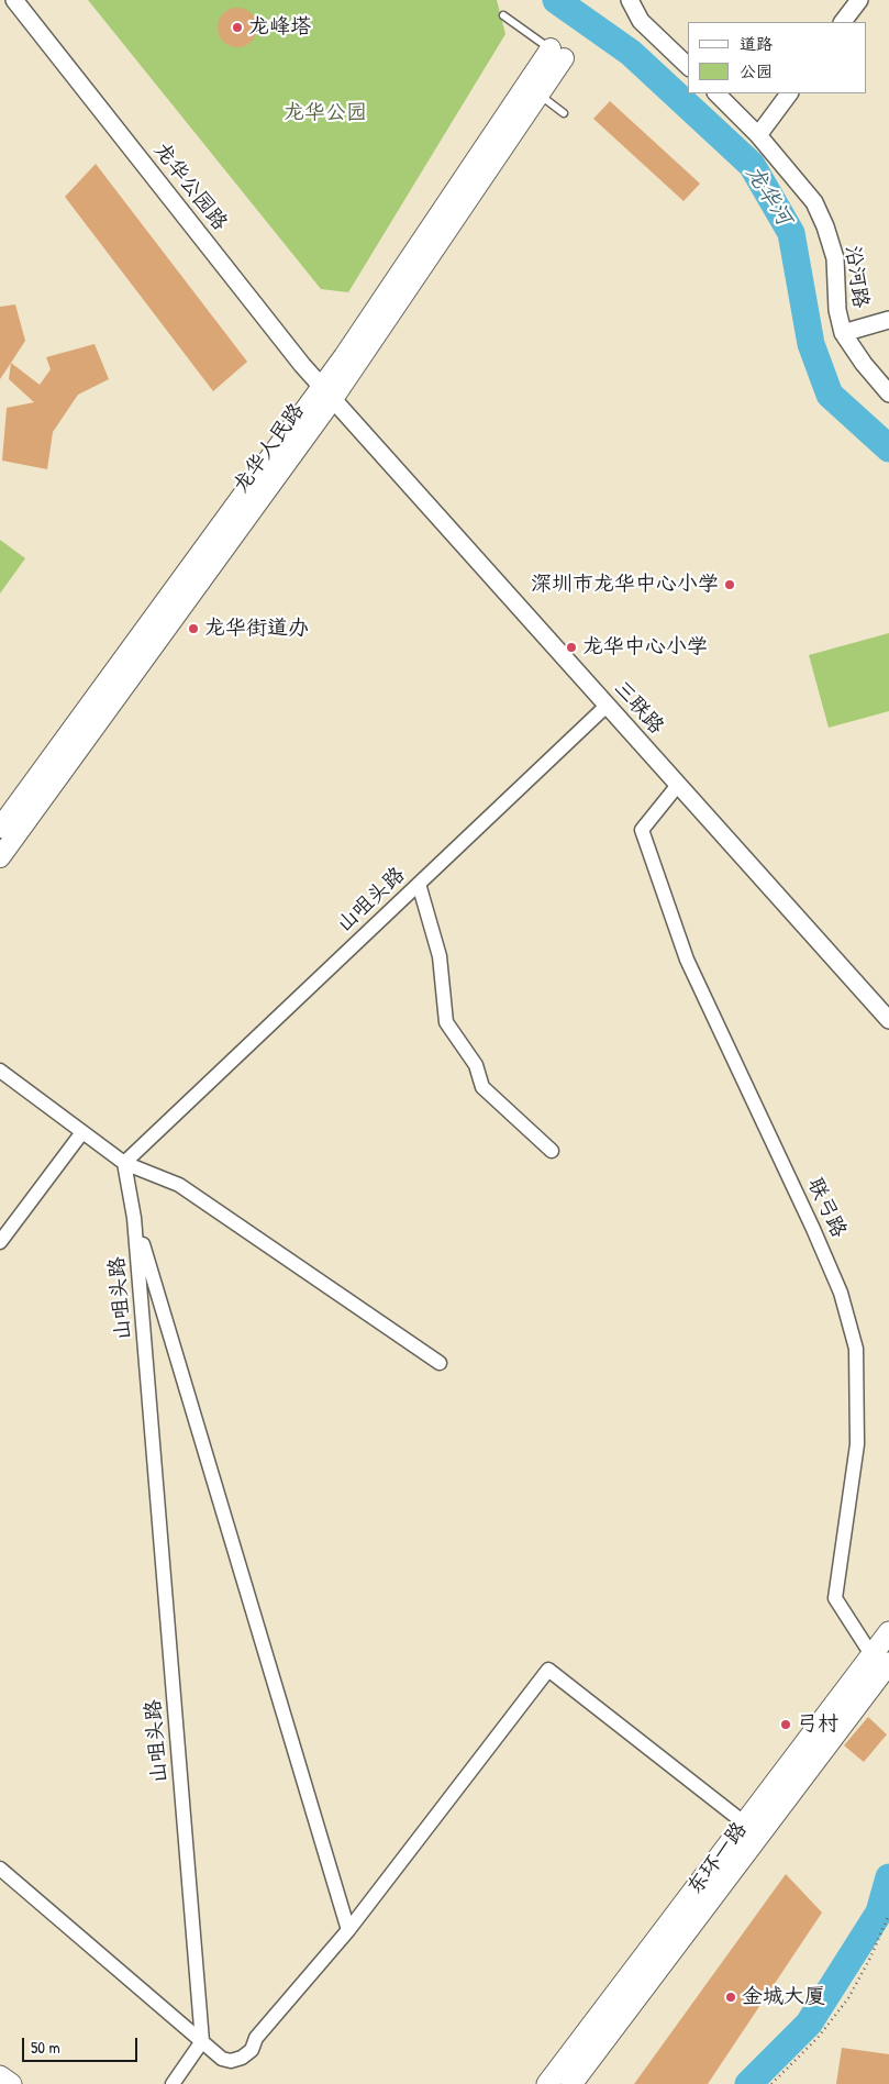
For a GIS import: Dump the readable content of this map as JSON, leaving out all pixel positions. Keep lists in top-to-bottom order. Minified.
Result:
{"streets":{"main road":["龙华人民路","东环一路"],"street":["龙华公园路","沿河路","三联路","山咀头路","联弓路"]},"crossings":[["龙华公园路","龙华人民路"],["龙华公园路","三联路"],["龙华人民路","三联路"],["三联路","山咀头路"],["三联路","联弓路"],["联弓路","东环一路"]],"water":["龙华河"],"parks":["龙华公园"],"places":["龙峰塔","深圳市龙华中心小学","龙华街道办","龙华中心小学","弓村","金城大厦"],"legend":["道路","公园"],"scale_bar":"50 m"}
